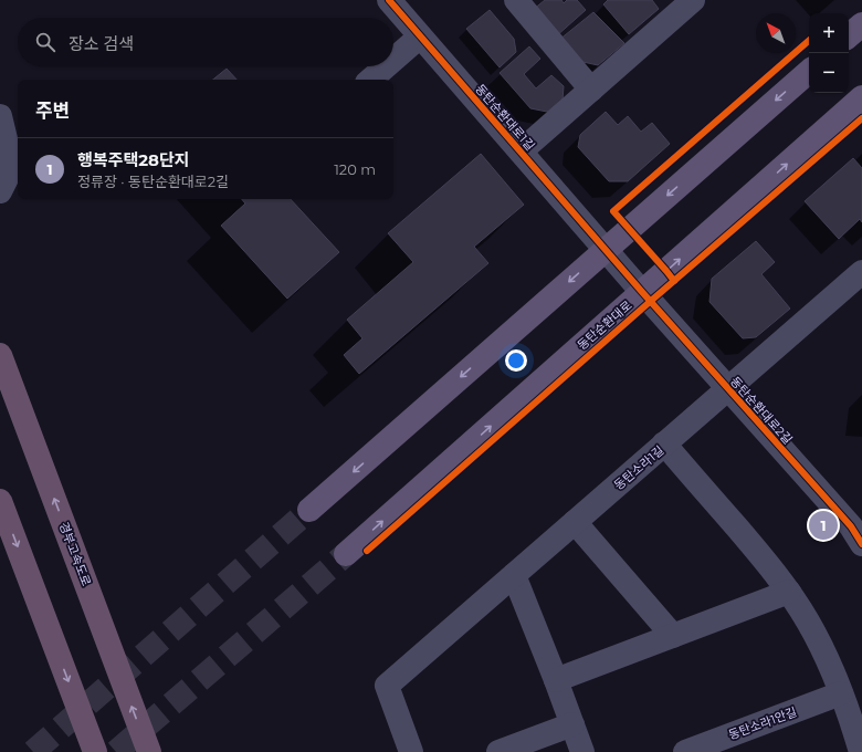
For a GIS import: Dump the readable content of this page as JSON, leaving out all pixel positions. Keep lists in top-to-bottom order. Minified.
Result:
{"streets":{"highway":["경부고속도로"],"main road":["동탄순환대로"],"street":["동탄순환대로1길","동탄순환대로2길","동탄소라1길","동탄소라1안길"]},"crossings":[["동탄순환대로1길","동탄순환대로"],["동탄순환대로1길","동탄순환대로2길"],["동탄순환대로","동탄순환대로2길"],["동탄소라1길","동탄소라1안길"]],"north":"top left","page":{"map_buttons":["+","−"],"search":"장소 검색","heading":"주변","list":[{"mark":"1","name":"행복주택28단지","note":"정류장 · 동탄순환대로2길","value":"120 m"}],"pins":"1"}}
